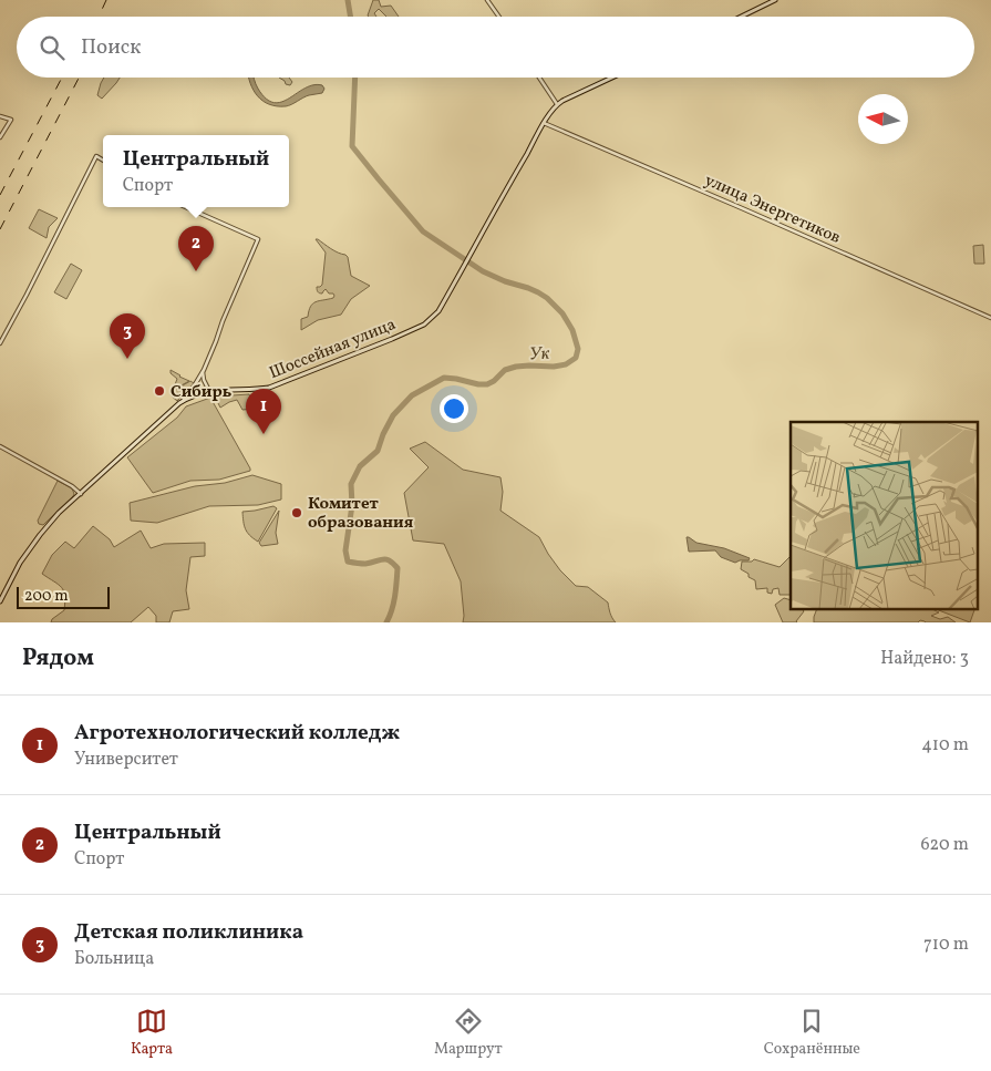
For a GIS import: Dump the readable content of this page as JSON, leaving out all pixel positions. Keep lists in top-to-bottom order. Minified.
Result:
{"streets":{"main road":["Шоссейная улица"],"street":["улица Энергетиков"]},"crossings":[["улица Энергетиков","Шоссейная улица"]],"water":["Ук"],"places":["Сибирь","Комитет образования"],"scale_bar":"200 m","north":"left","page":{"search":"Поиск","popup":["Центральный","Спорт"],"pins":["2","3","1"],"scale":"200 m","heading":["Рядом","Найдено: 3"],"list":[{"mark":"1","name":"Агротехнологический колледж","note":"Университет","value":"410 m"},{"mark":"2","name":"Центральный","note":"Спорт","value":"620 m"},{"mark":"3","name":"Детская поликлиника","note":"Больница","value":"710 m"}],"nav":["Карта","Маршрут","Сохранённые"]}}
